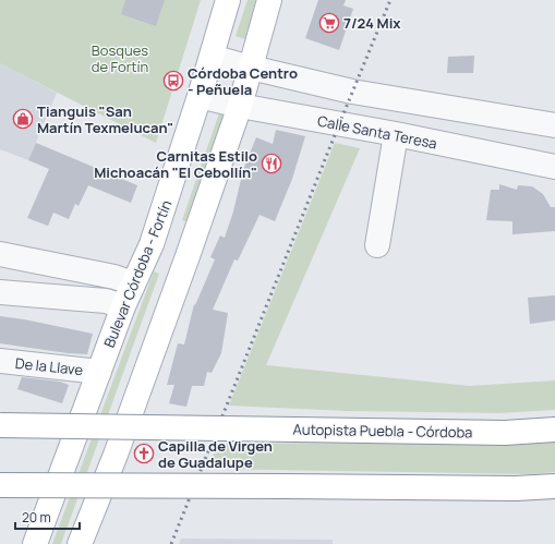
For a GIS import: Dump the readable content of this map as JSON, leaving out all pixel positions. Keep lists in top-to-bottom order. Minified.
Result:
{"streets":{"main road":["Bulevar Córdoba - Fortín","Autopista Puebla - Córdoba"],"street":["Calle Santa Teresa","De la Llave"]},"crossings":[["Calle Santa Teresa","Bulevar Córdoba - Fortín"],["Bulevar Córdoba - Fortín","De la Llave"]],"parks":["Bosques de Fortín"],"places":{"supermarket":["7/24 Mix"],"bus stop":["Córdoba Centro - Peñuela"],"shop":["Tianguis \"San Martín Texmelucan\""],"restaurant":["Carnitas Estilo Michoacán \"El Cebollín\""],"church":["Capilla de Virgen de Guadalupe"]},"scale_bar":"20 m"}
